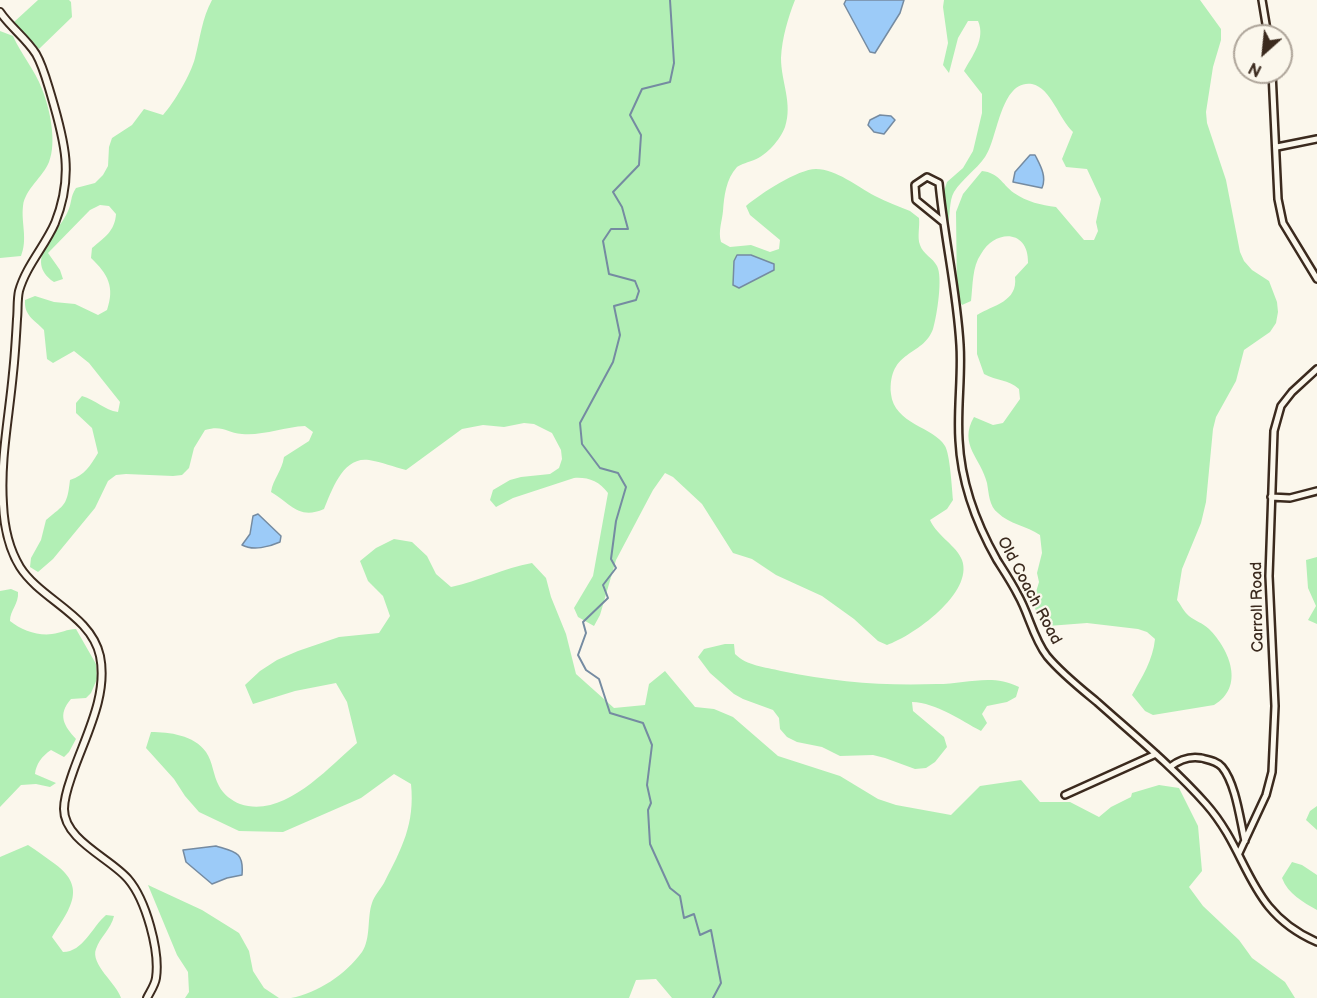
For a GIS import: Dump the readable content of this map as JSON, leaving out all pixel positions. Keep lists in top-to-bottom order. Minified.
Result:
{"streets":{"street":["Old Coach Road","Carroll Road"]},"crossings":[["Old Coach Road","Carroll Road"]],"north":"bottom left"}
